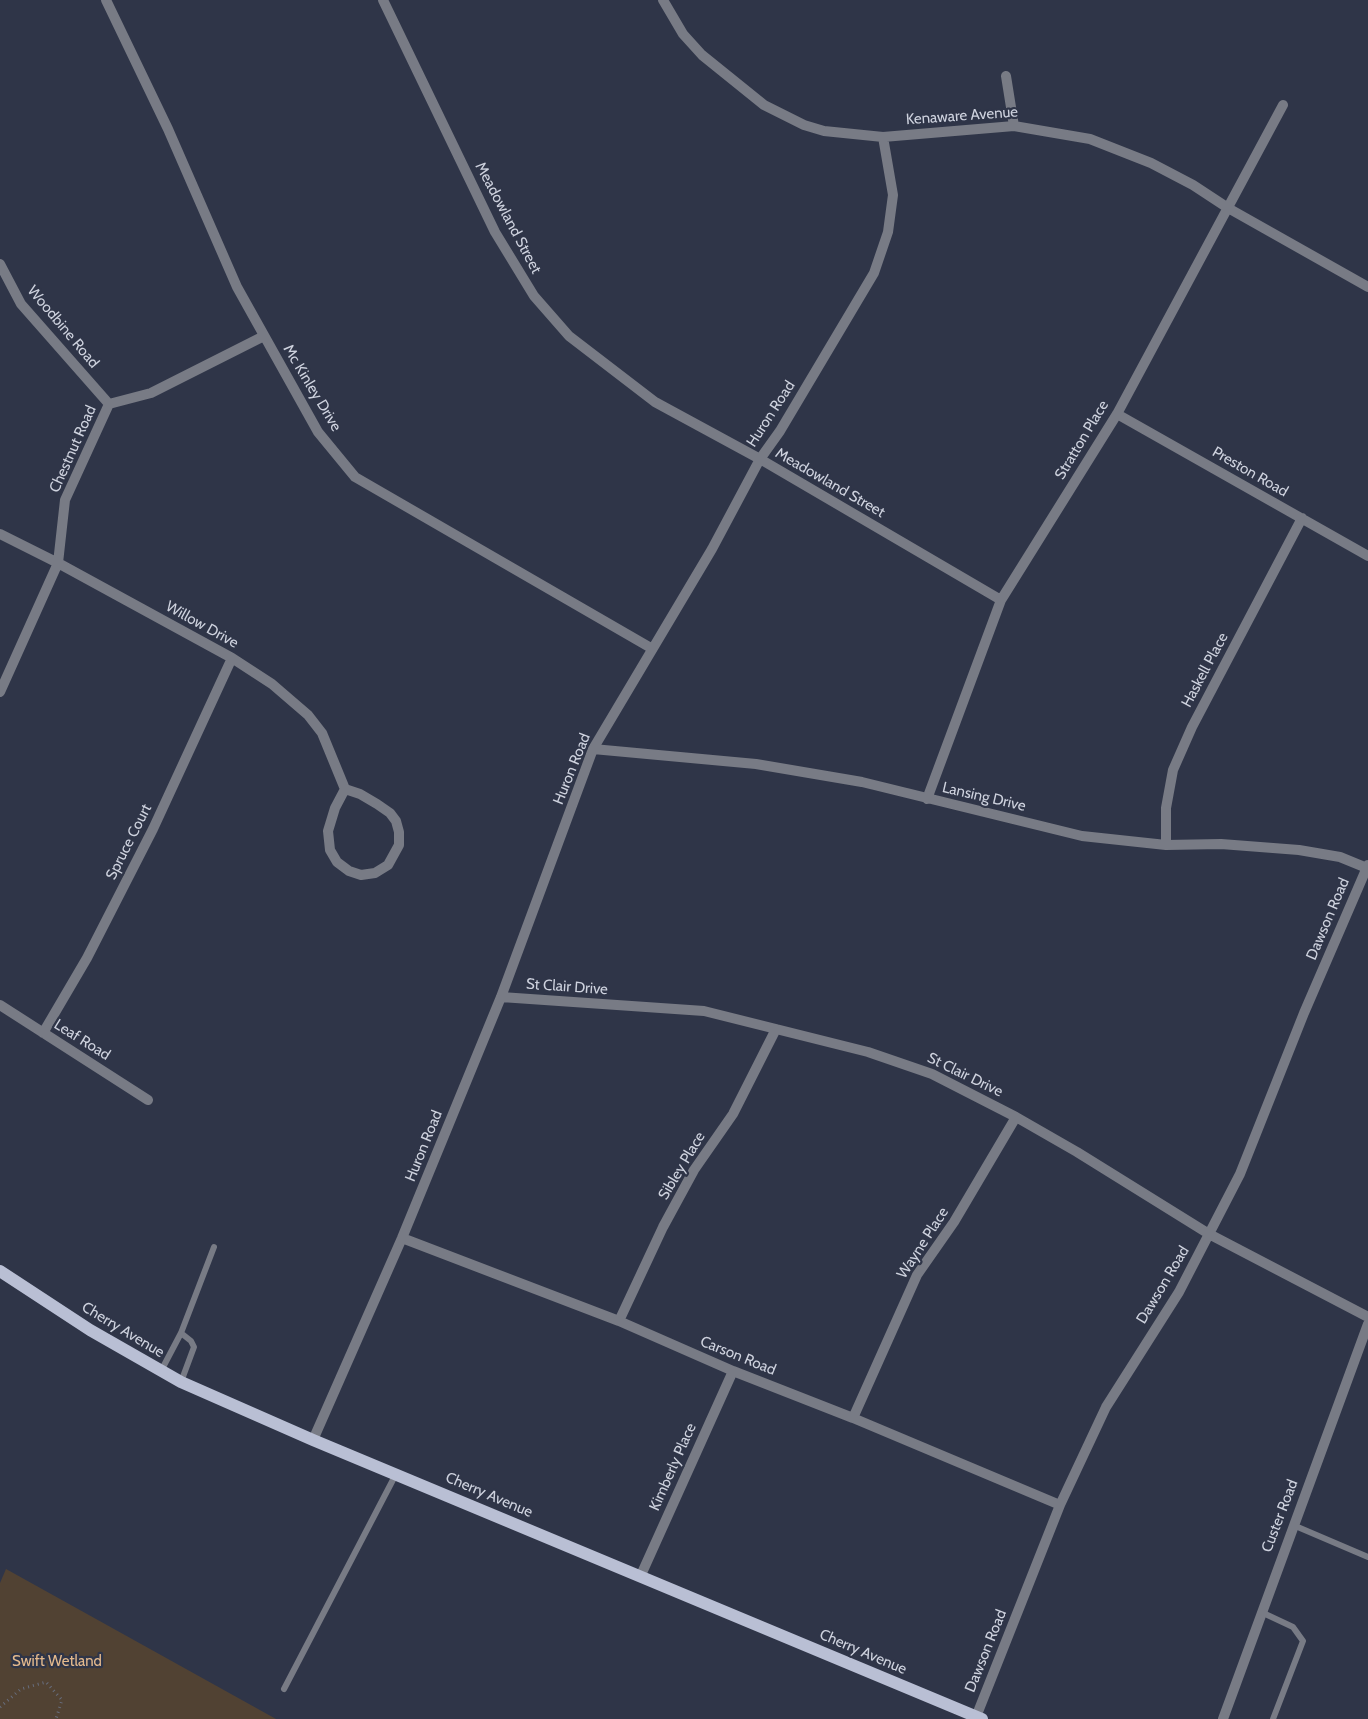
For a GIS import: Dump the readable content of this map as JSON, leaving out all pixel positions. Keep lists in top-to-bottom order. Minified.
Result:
{"streets":{"main road":["Cherry Avenue"],"street":["Kenaware Avenue","Meadowland Street","Woodbine Road","Mc Kinley Drive","Huron Road","Stratton Place","Chestnut Road","Preston Road","Willow Drive","Haskell Place","Lansing Drive","Spruce Court","Dawson Road","St Clair Drive","Leaf Road","Sibley Place","Wayne Place","Carson Road","Kimberly Place","Custer Road"]},"crossings":[["Kenaware Avenue","Huron Road"],["Kenaware Avenue","Stratton Place"],["Meadowland Street","Huron Road"],["Meadowland Street","Stratton Place"],["Woodbine Road","Chestnut Road"],["Mc Kinley Drive","Huron Road"],["Mc Kinley Drive","Chestnut Road"],["Huron Road","Lansing Drive"],["Huron Road","St Clair Drive"],["Huron Road","Cherry Avenue"],["Huron Road","Carson Road"],["Stratton Place","Preston Road"],["Stratton Place","Lansing Drive"],["Chestnut Road","Willow Drive"],["Preston Road","Haskell Place"],["Willow Drive","Spruce Court"],["Haskell Place","Lansing Drive"],["Lansing Drive","Dawson Road"],["Spruce Court","Leaf Road"],["Dawson Road","St Clair Drive"],["Dawson Road","Cherry Avenue"],["Dawson Road","Carson Road"],["St Clair Drive","Sibley Place"],["St Clair Drive","Wayne Place"],["Sibley Place","Carson Road"],["Wayne Place","Carson Road"],["Cherry Avenue","Kimberly Place"],["Carson Road","Kimberly Place"]],"parks":["Swift Wetland"]}
